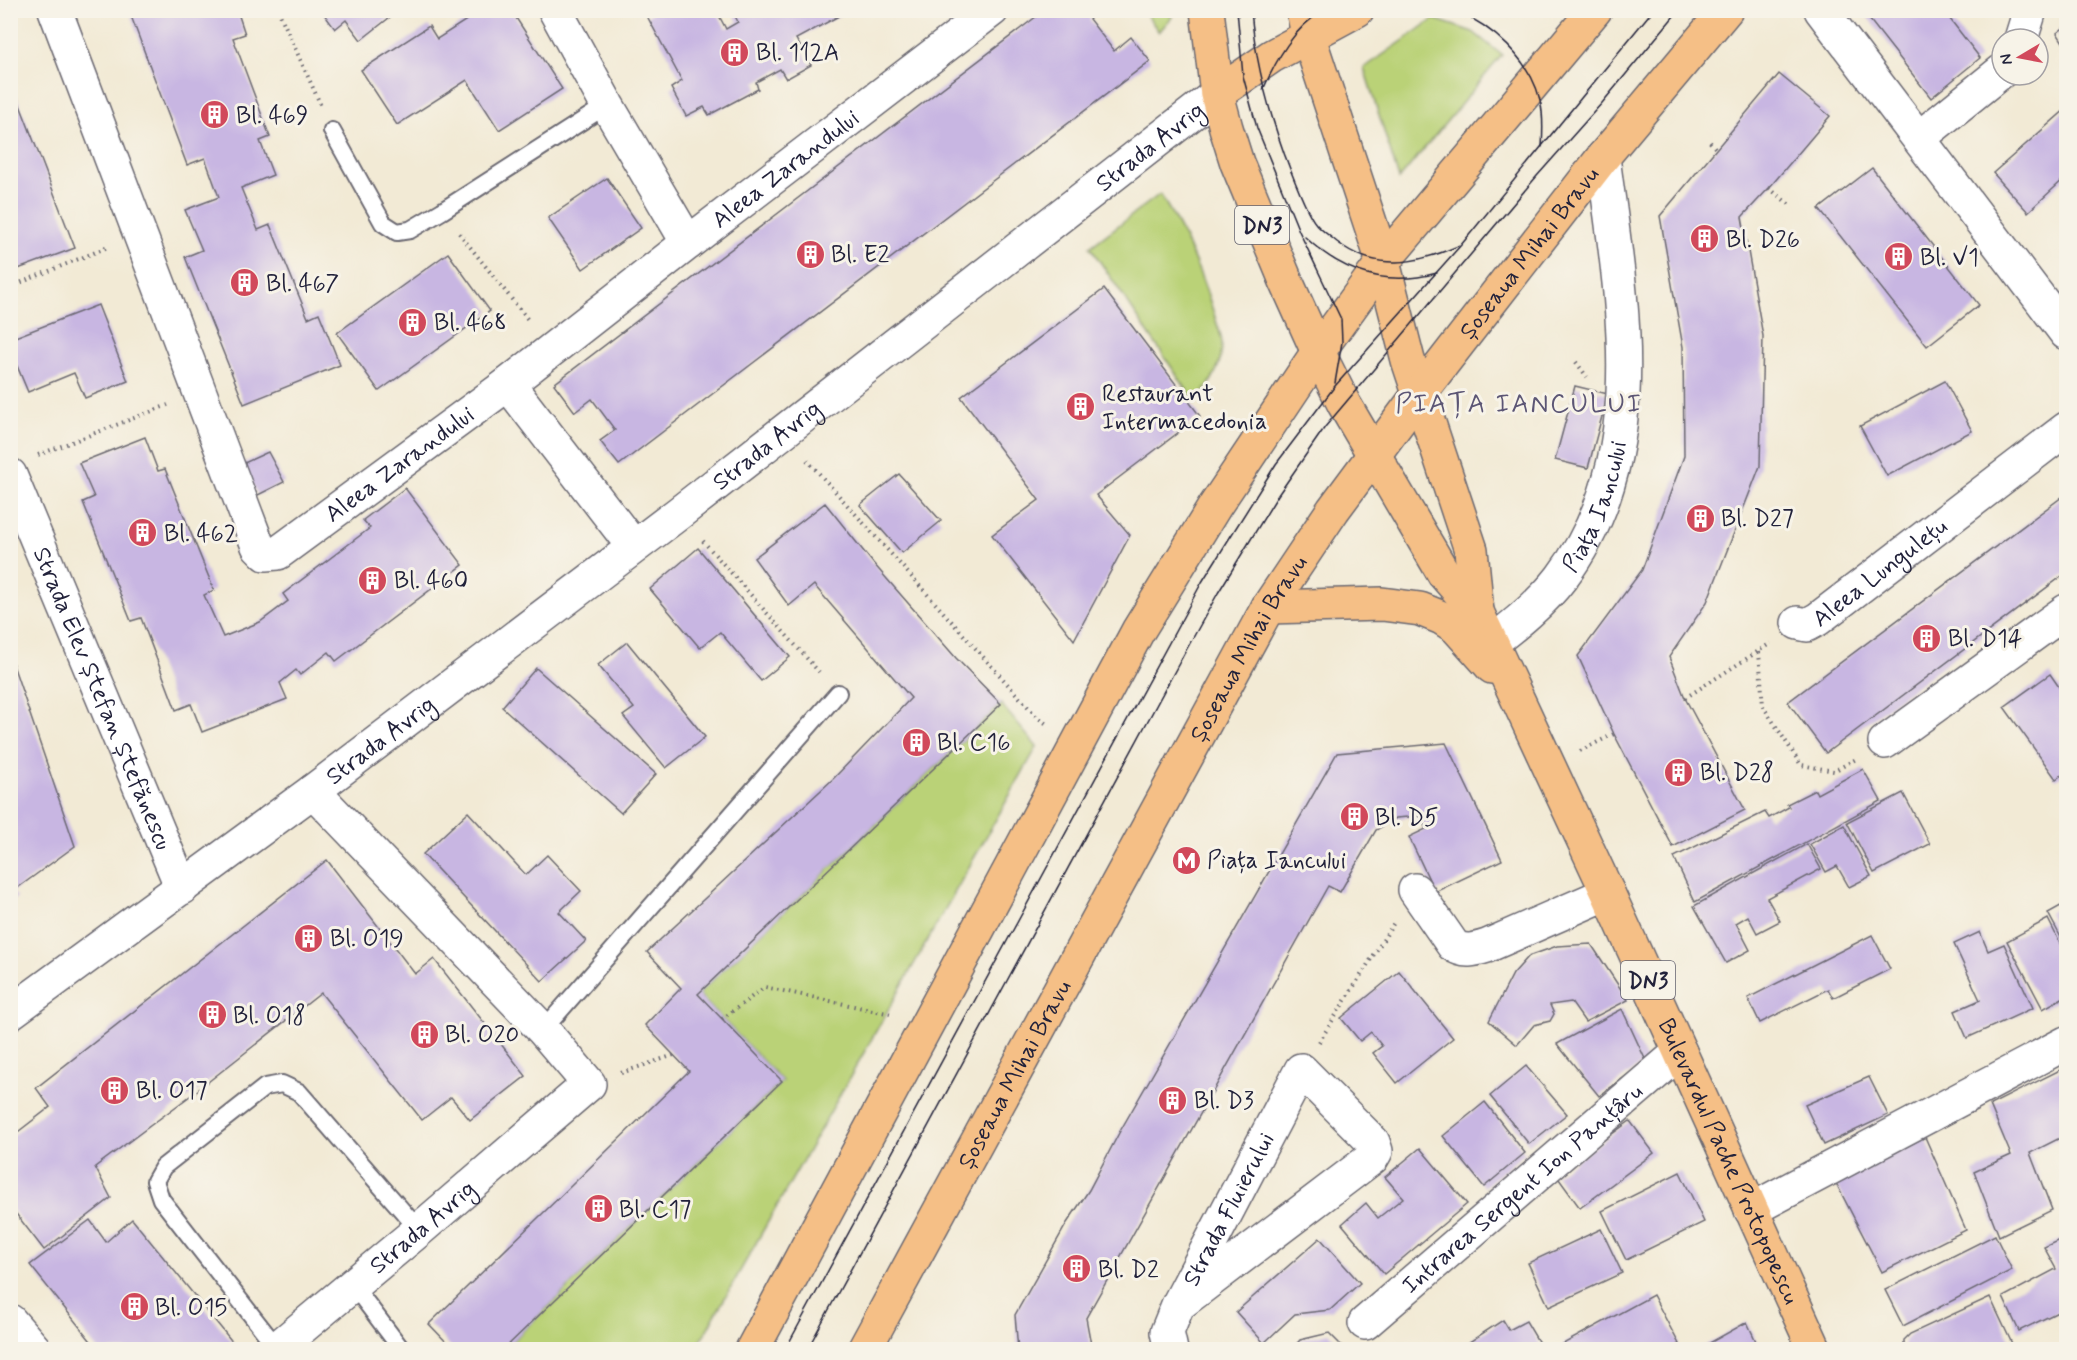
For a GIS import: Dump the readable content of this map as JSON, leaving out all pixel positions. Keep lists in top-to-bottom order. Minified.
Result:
{"streets":{"main road":["DN3","Șoseaua Mihai Bravu","Bulevardul Pache Protopopescu"],"street":["Strada Avrig","Aleea Zarandului","Piața Iancului","Aleea Lungulețu","Strada Elev Ștefan Ștefănescu","Intrarea Sergent Ion Panțâru","Strada Fluierului"]},"crossings":[["Strada Avrig","DN3"],["Strada Avrig","Strada Elev Ștefan Ștefănescu"],["DN3","Șoseaua Mihai Bravu"],["DN3","Bulevardul Pache Protopopescu"],["Șoseaua Mihai Bravu","Piața Iancului"],["Șoseaua Mihai Bravu","Bulevardul Pache Protopopescu"],["Piața Iancului","Bulevardul Pache Protopopescu"],["Bulevardul Pache Protopopescu","Intrarea Sergent Ion Panțâru"]],"districts":["PIAȚA IANCULUI"],"places":{"building":["Bl. 112A","Bl. 469","Bl. D26","Bl. E2","Bl. V1","Bl. 467","Bl. 468","Restaurant Intermacedonia","Bl. D27","Bl. 462","Bl. 460","Bl. D14","Bl. C16","Bl. D28","Bl. D5","Bl. O19","Bl. O18","Bl. O20","Bl. O17","Bl. D3","Bl. C17","Bl. D2","Bl. O15"],"metro station":["Piața Iancului"]},"north":"left"}
